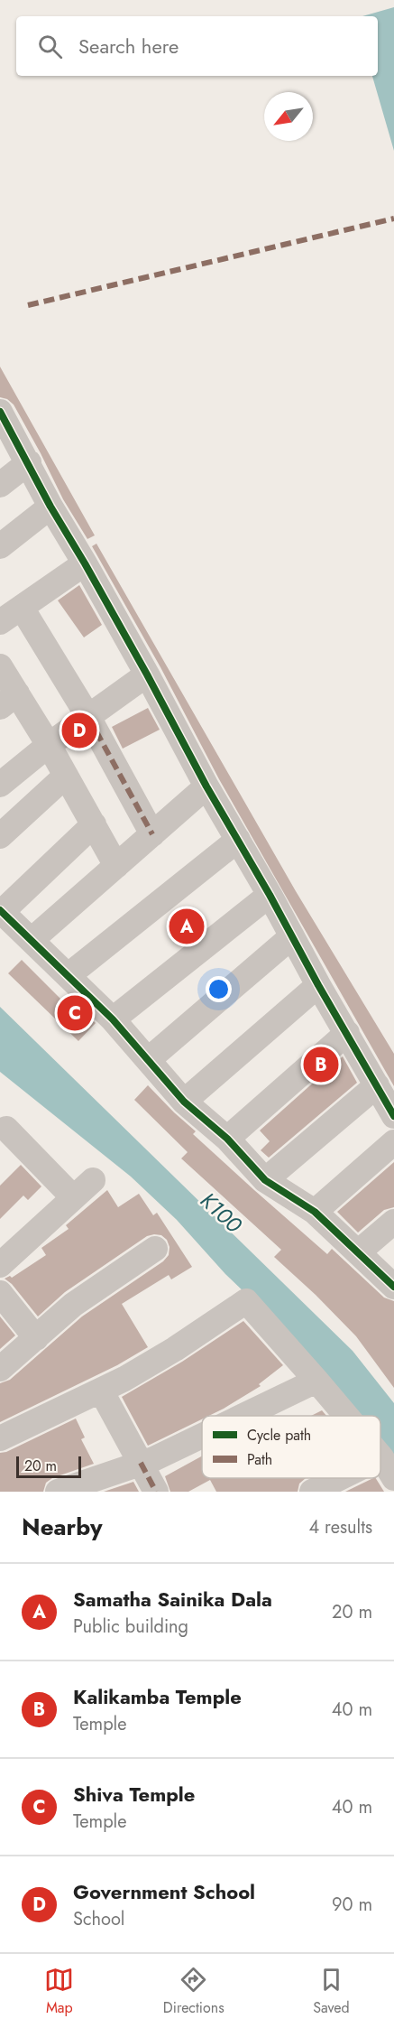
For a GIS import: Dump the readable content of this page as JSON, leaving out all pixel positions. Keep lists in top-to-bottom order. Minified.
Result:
{"water":["K100"],"legend":["Cycle path","Path"],"scale_bar":"20 m","north":"bottom left","page":{"search":"Search here","pins":["D","A","C","B"],"scale":"20 m","heading":["Nearby","4 results"],"list":[{"mark":"A","name":"Samatha Sainika Dala","note":"Public building","value":"20 m"},{"mark":"B","name":"Kalikamba Temple","note":"Temple","value":"40 m"},{"mark":"C","name":"Shiva Temple","note":"Temple","value":"40 m"},{"mark":"D","name":"Government School","note":"School","value":"90 m"}],"nav":["Map","Directions","Saved"]}}
